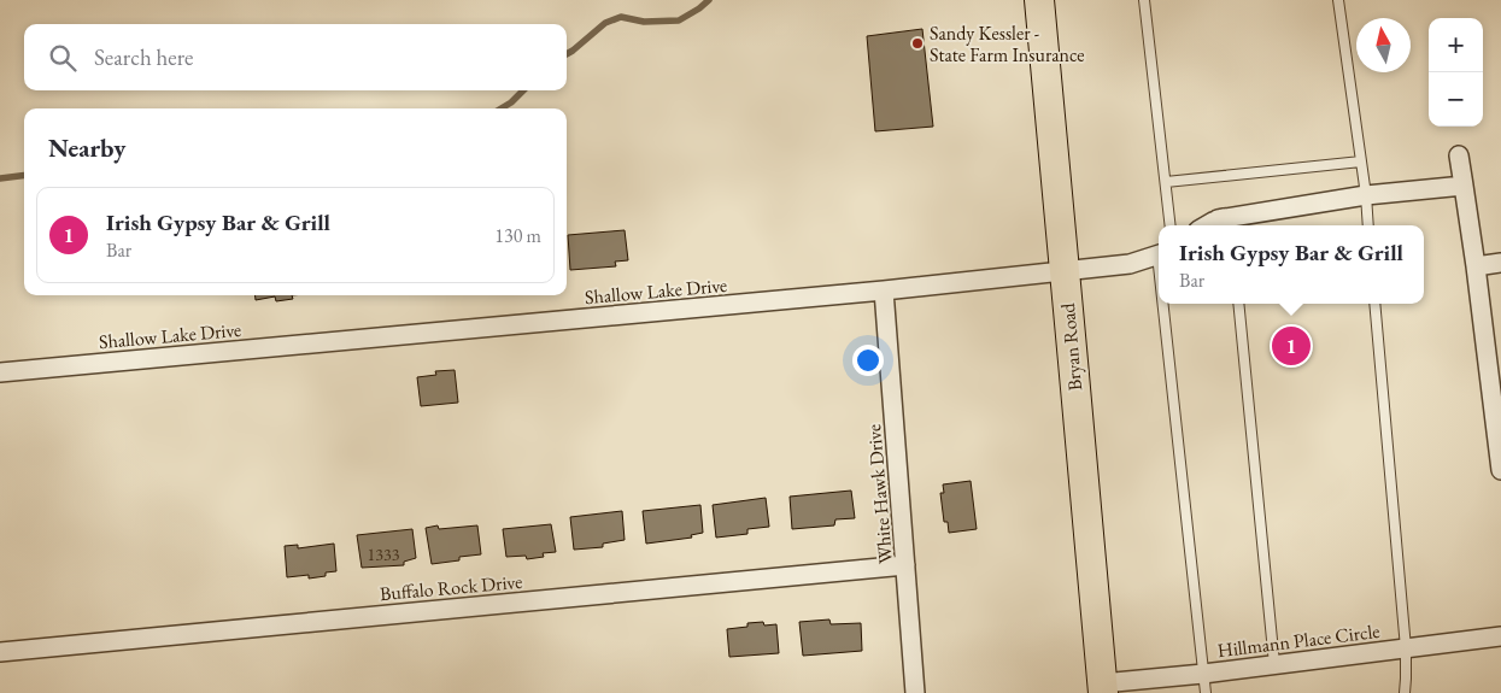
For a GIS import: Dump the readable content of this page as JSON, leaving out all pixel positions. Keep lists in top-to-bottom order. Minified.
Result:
{"streets":{"main road":["Bryan Road"],"street":["Shallow Lake Drive","White Hawk Drive","Buffalo Rock Drive","Hillmann Place Circle"]},"crossings":[["Shallow Lake Drive","Bryan Road"],["Shallow Lake Drive","White Hawk Drive"],["Bryan Road","Hillmann Place Circle"],["White Hawk Drive","Buffalo Rock Drive"]],"places":["Sandy Kessler - State Farm Insurance"],"house_numbers":["1333"],"north":"top","page":{"map_buttons":["+","−"],"search":"Search here","heading":"Nearby","list":[{"mark":"1","name":"Irish Gypsy Bar & Grill","note":"Bar","value":"130 m"}],"popup":["Irish Gypsy Bar & Grill","Bar"],"pins":"1"}}
